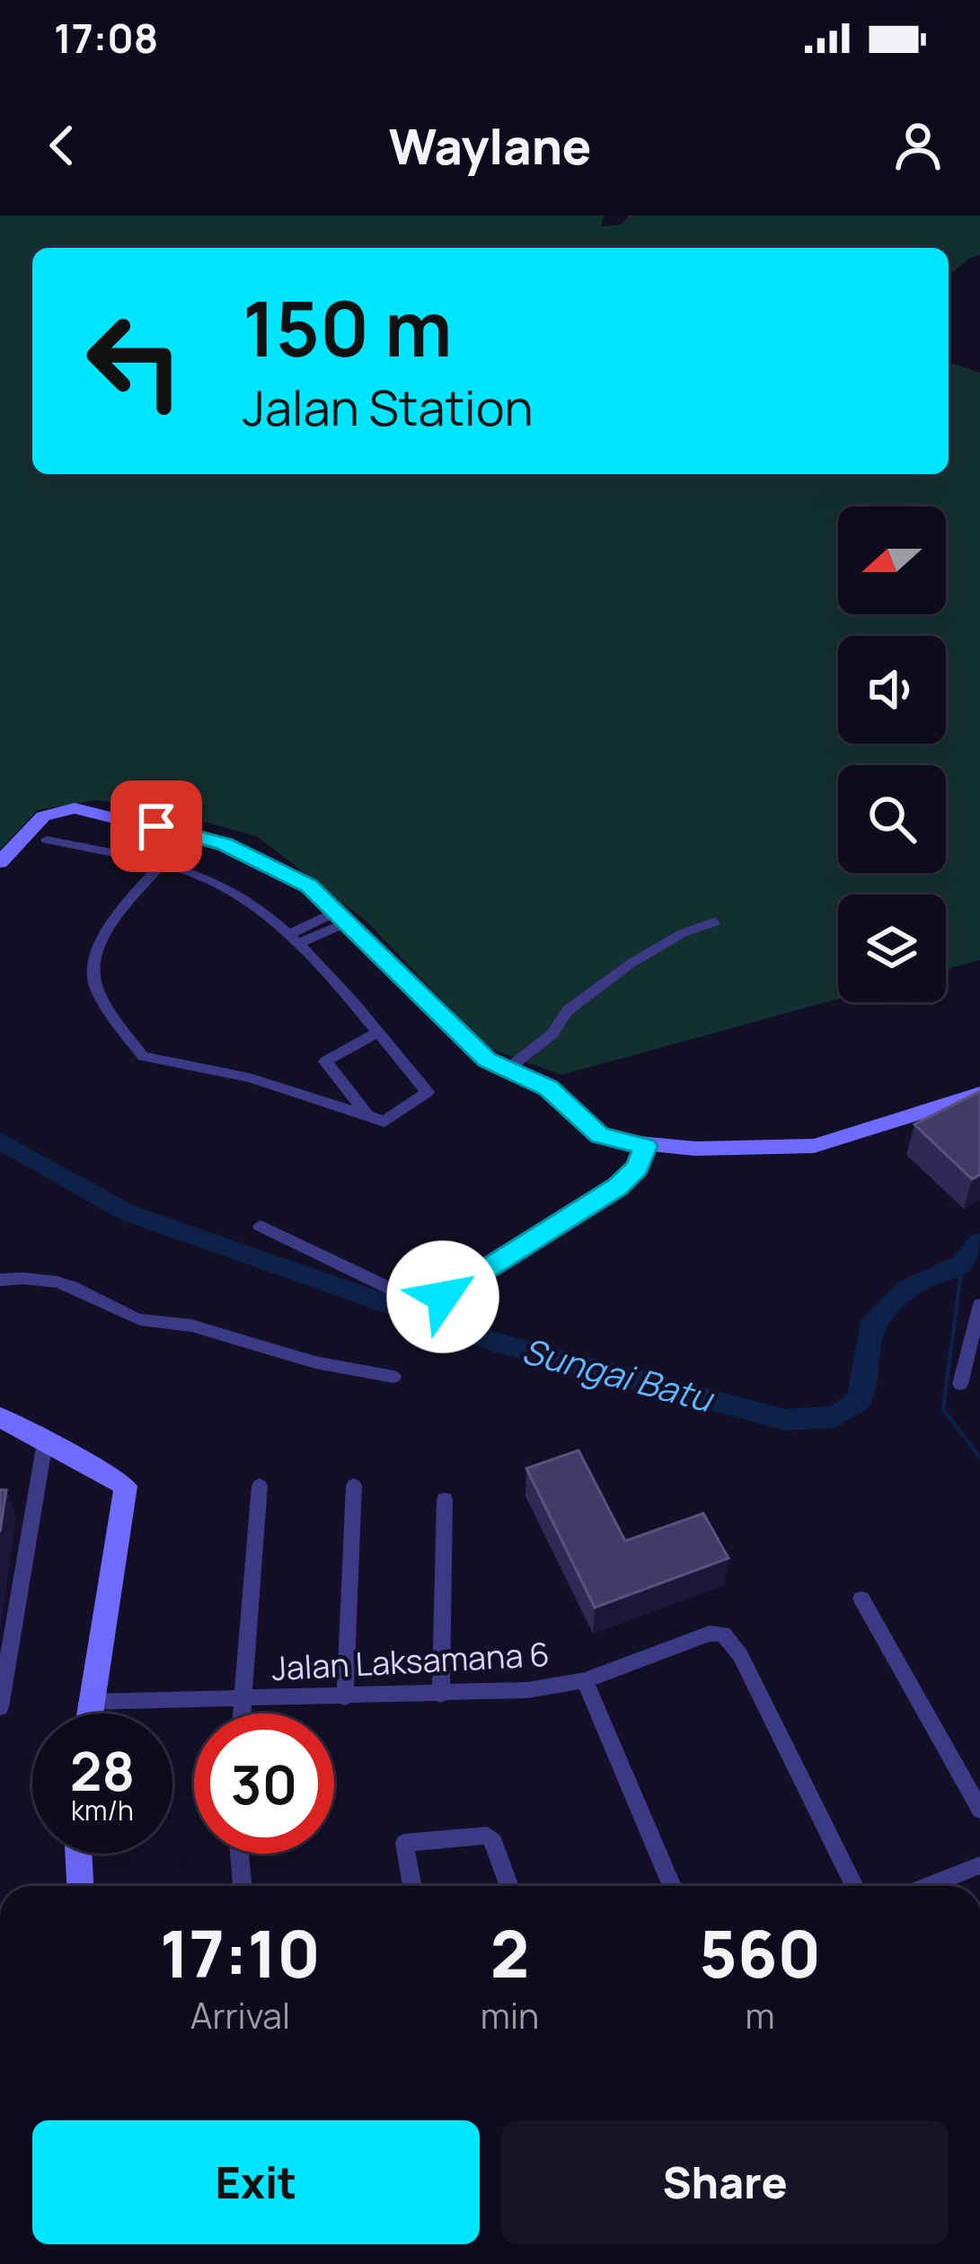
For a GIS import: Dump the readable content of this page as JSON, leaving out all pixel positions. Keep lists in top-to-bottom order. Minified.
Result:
{"streets":{"street":["Jalan Laksamana 6"]},"water":["Sungai Batu"],"north":"left","page":{"status":"17:08","header":"Waylane","turn":["150 m","Jalan Station"],"speed":"28 km/h","limit":"30","eta":["17:10","Arrival","2","min","560","m"],"buttons":["Exit","Share"]}}
